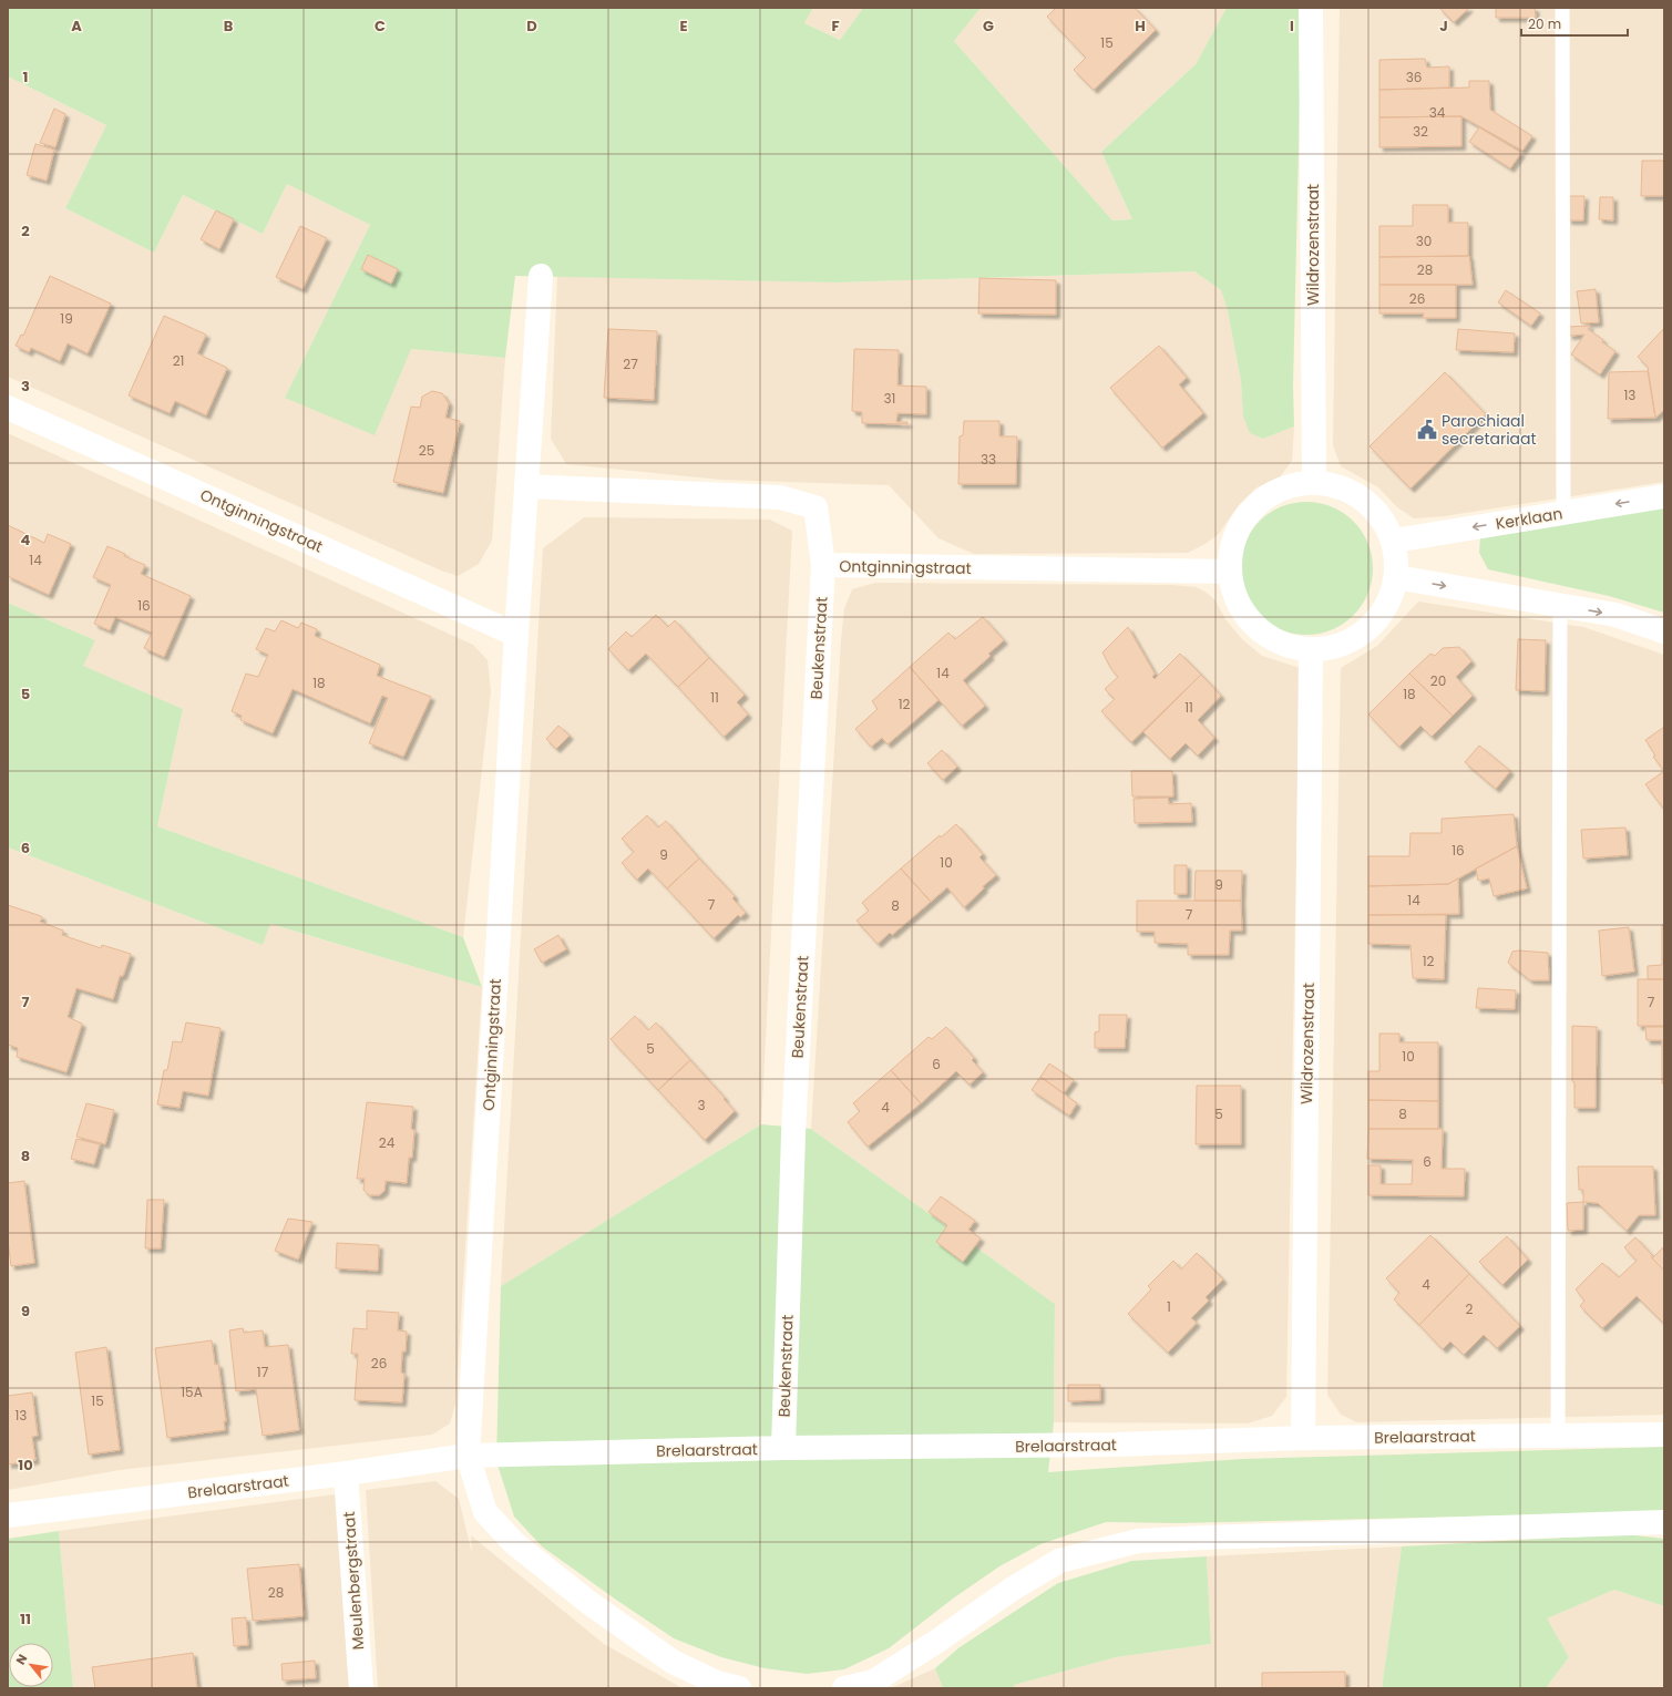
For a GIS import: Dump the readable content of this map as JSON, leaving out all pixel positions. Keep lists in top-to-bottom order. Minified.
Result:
{"streets":{"street":["Wildrozenstraat","Kerklaan","Ontginningstraat","Beukenstraat","Brelaarstraat","Meulenbergstraat"]},"crossings":[["Wildrozenstraat","Brelaarstraat"],["Ontginningstraat","Beukenstraat"],["Ontginningstraat","Brelaarstraat"],["Beukenstraat","Brelaarstraat"],["Brelaarstraat","Meulenbergstraat"]],"places":{"public building":["Parochiaal secretariaat"]},"house_numbers":["15","36","34","32","30","28","26","19","21","27","13","31","25","33","14","16","14","20","18","18","11","12","11","16","9","10","9","14","7","8","7","12","7","5","10","6","3","4","5","8","24","6","4","1","2","26","17","15A","15","13","28"],"scale_bar":"20 m","north":"top left","grid":{"columns":["A","B","C","D","E","F","G","H","I","J"],"rows":["1","2","3","4","5","6","7","8","9","10","11"]}}
